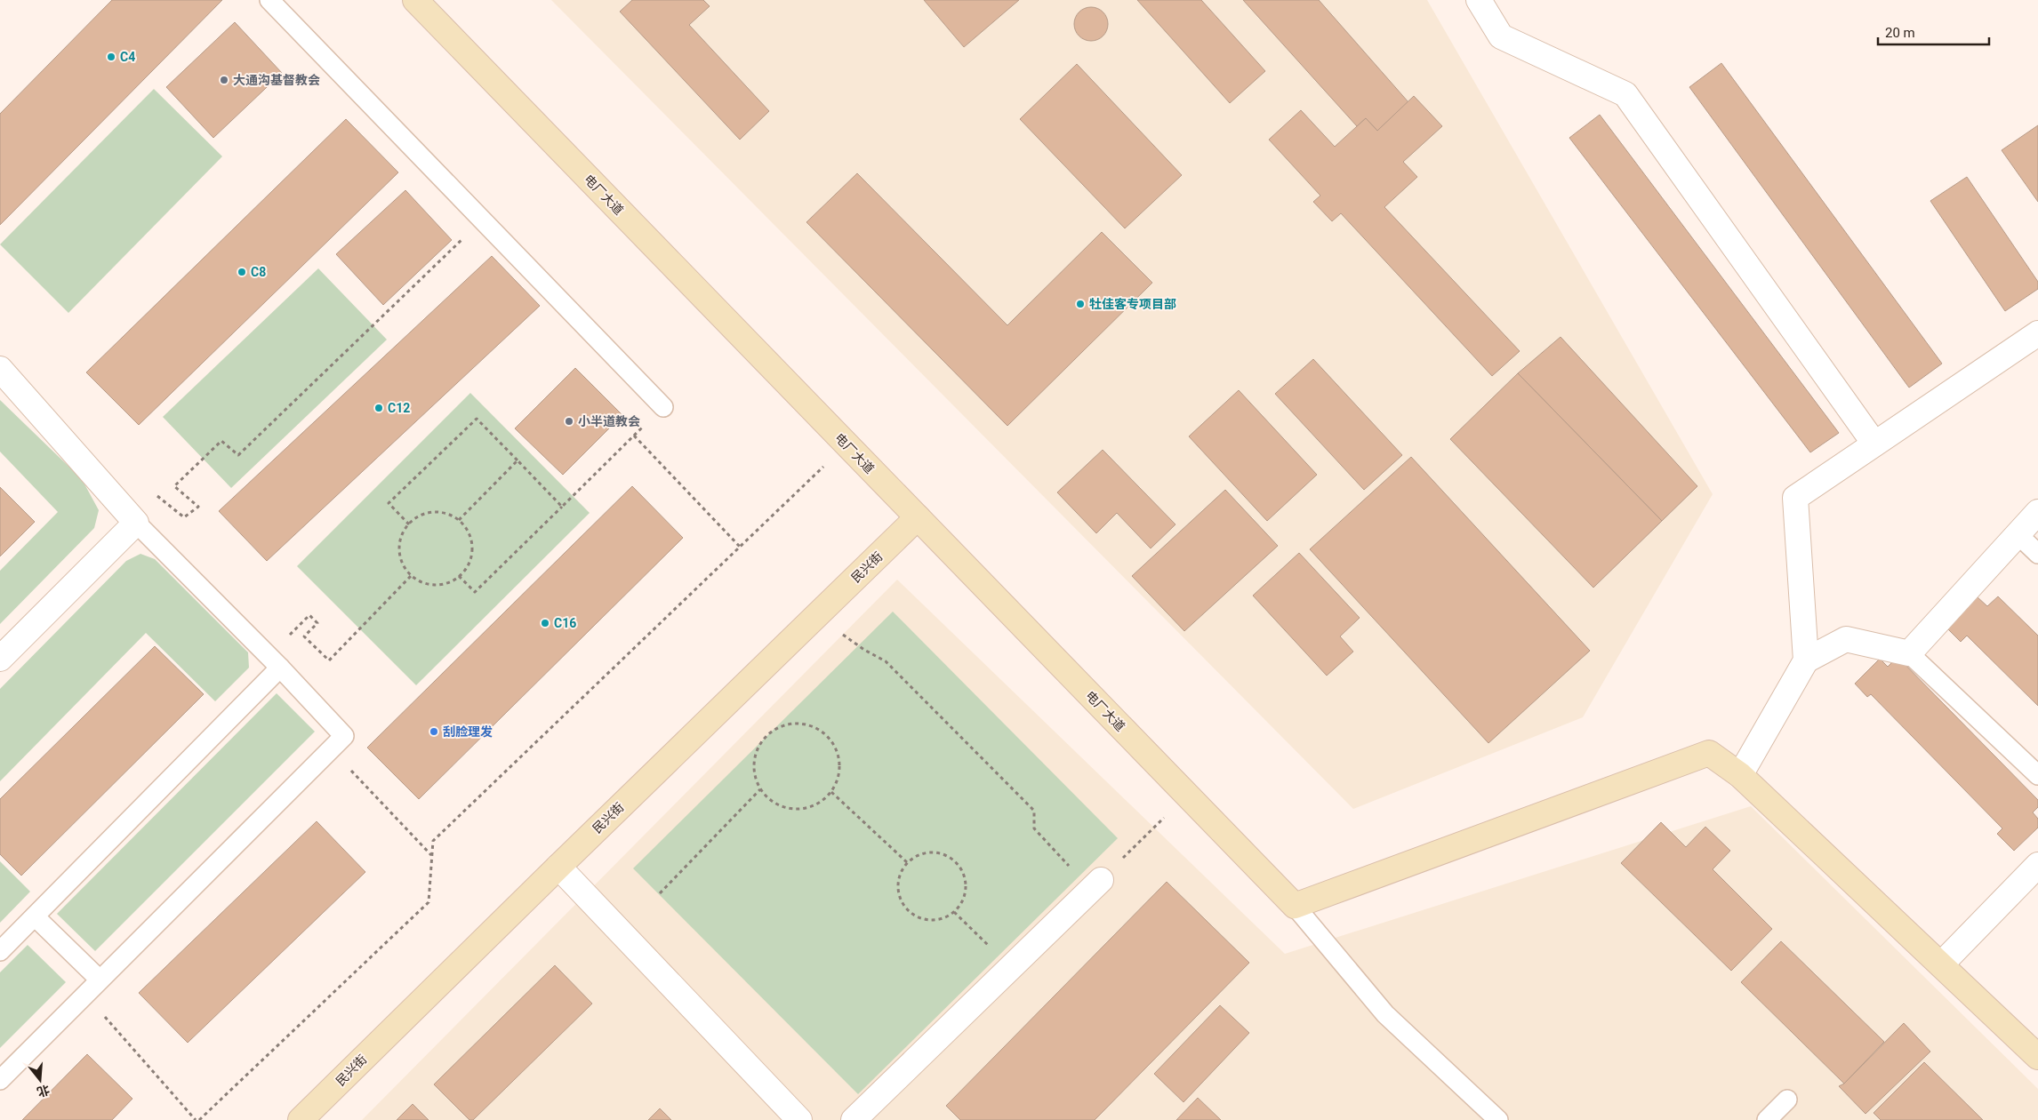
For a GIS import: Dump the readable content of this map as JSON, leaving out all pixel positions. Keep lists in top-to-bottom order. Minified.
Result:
{"streets":{"street":["电厂大道","民兴街"]},"crossings":[["电厂大道","民兴街"]],"places":["C4","大通沟基督教会","C8","牡佳客专项目部","C12","小半道教会","C16","刮脸理发"],"scale_bar":"20 m","north":"bottom"}
